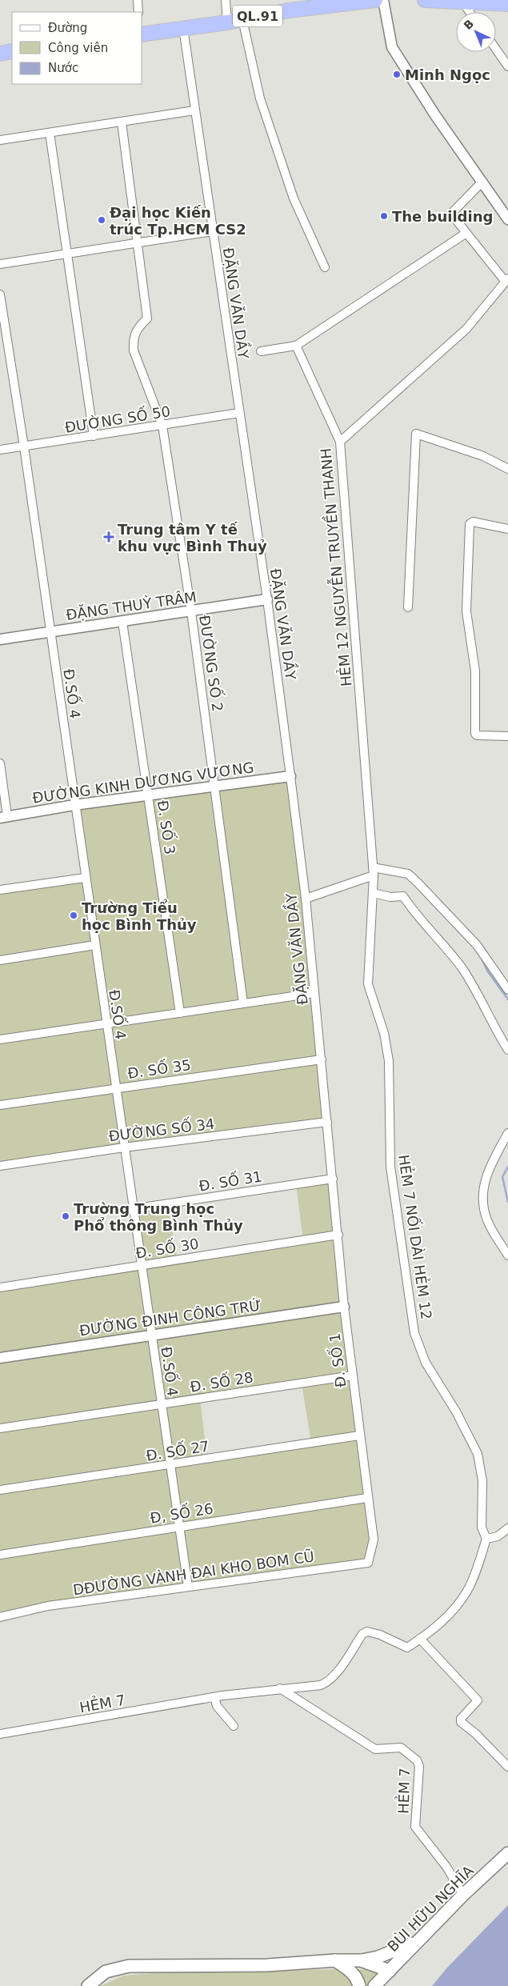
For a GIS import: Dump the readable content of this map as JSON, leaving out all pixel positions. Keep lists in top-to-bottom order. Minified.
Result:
{"streets":{"highway":["QL.91"],"main road":["BÙI HỮU NGHĨA"],"street":["ĐẶNG VĂN DẦY","ĐƯỜNG SỐ 50","HẺM 12 NGUYỄN TRUYỀN THANH","ĐẶNG THUỲ TRÂM","ĐƯỜNG SỐ 2","Đ.SỐ 4","ĐƯỜNG KINH DƯƠNG VƯƠNG","Đ. SỐ 3","Đ. SỐ 35","ĐƯỜNG SỐ 34","Đ. SỐ 31","HẺM 7 NỐI DÀI HẺM 12","Đ. SỐ 30","ĐƯỜNG ĐINH CÔNG TRỨ","Đ. SỐ 1","Đ. SỐ 28","Đ. SỐ 27","Đ, SỐ 26","DĐƯỜNG VÀNH ĐAI KHO BOM CŨ","HẺM 7"]},"crossings":[["QL.91","ĐẶNG VĂN DẦY"],["ĐẶNG VĂN DẦY","ĐƯỜNG SỐ 50"],["ĐẶNG VĂN DẦY","ĐẶNG THUỲ TRÂM"],["ĐẶNG VĂN DẦY","ĐƯỜNG KINH DƯƠNG VƯƠNG"],["ĐẶNG VĂN DẦY","Đ. SỐ 35"],["ĐẶNG VĂN DẦY","ĐƯỜNG SỐ 34"],["ĐẶNG VĂN DẦY","Đ. SỐ 31"],["ĐẶNG VĂN DẦY","Đ. SỐ 1"],["ĐƯỜNG SỐ 50","ĐƯỜNG SỐ 2"],["ĐƯỜNG SỐ 50","Đ.SỐ 4"],["HẺM 12 NGUYỄN TRUYỀN THANH","HẺM 7 NỐI DÀI HẺM 12"],["ĐẶNG THUỲ TRÂM","ĐƯỜNG SỐ 2"],["ĐẶNG THUỲ TRÂM","Đ.SỐ 4"],["ĐẶNG THUỲ TRÂM","Đ. SỐ 3"],["ĐƯỜNG SỐ 2","ĐƯỜNG KINH DƯƠNG VƯƠNG"],["Đ.SỐ 4","ĐƯỜNG KINH DƯƠNG VƯƠNG"],["Đ.SỐ 4","Đ. SỐ 35"],["Đ.SỐ 4","ĐƯỜNG SỐ 34"],["Đ.SỐ 4","Đ. SỐ 31"],["Đ.SỐ 4","Đ. SỐ 30"],["Đ.SỐ 4","ĐƯỜNG ĐINH CÔNG TRỨ"],["Đ.SỐ 4","Đ. SỐ 28"],["Đ.SỐ 4","Đ. SỐ 27"],["Đ.SỐ 4","Đ, SỐ 26"],["Đ.SỐ 4","DĐƯỜNG VÀNH ĐAI KHO BOM CŨ"],["ĐƯỜNG KINH DƯƠNG VƯƠNG","Đ. SỐ 3"],["Đ. SỐ 31","Đ. SỐ 1"],["HẺM 7 NỐI DÀI HẺM 12","HẺM 7"],["Đ. SỐ 30","Đ. SỐ 1"],["ĐƯỜNG ĐINH CÔNG TRỨ","Đ. SỐ 1"],["Đ. SỐ 1","Đ. SỐ 28"],["Đ. SỐ 1","Đ. SỐ 27"],["Đ. SỐ 1","Đ, SỐ 26"],["Đ. SỐ 1","DĐƯỜNG VÀNH ĐAI KHO BOM CŨ"],["HẺM 7","BÙI HỮU NGHĨA"]],"places":{"other":["Minh Ngọc","The building","Đại học Kiến trúc Tp.HCM CS2","Trường Tiểu học Bình Thủy","Trường Trung học Phổ thông Bình Thủy"],"health":["Trung tâm Y tế khu vực Bình Thuỷ"]},"legend":["Đường","Công viên","Nước"],"north":"top left"}
